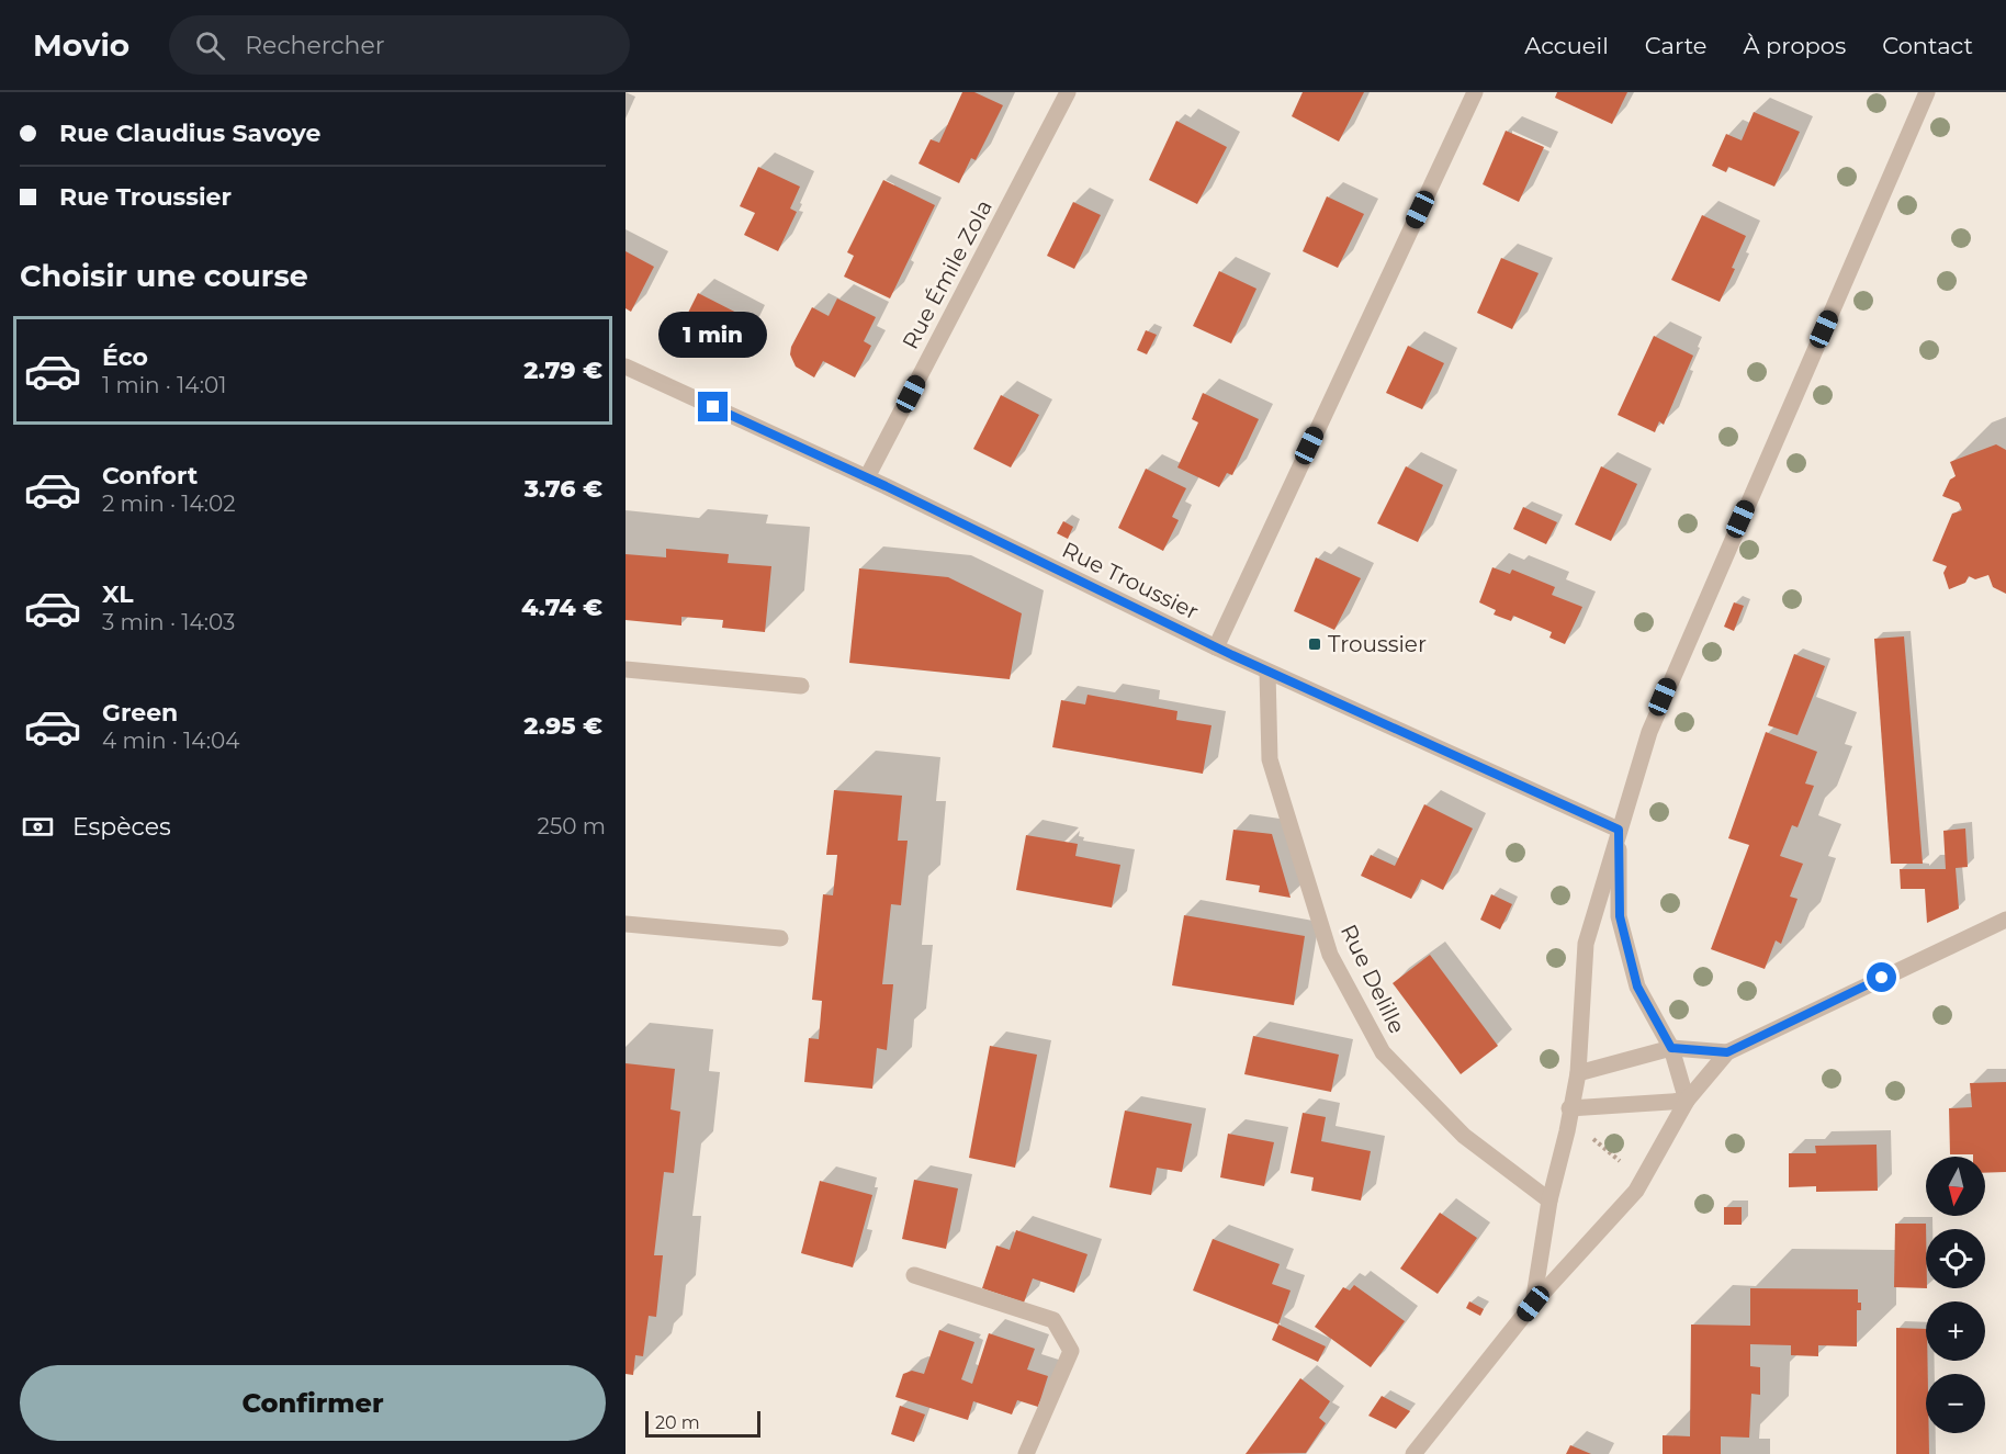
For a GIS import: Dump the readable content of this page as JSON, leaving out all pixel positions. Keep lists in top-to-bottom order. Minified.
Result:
{"streets":{"street":["Rue Émile Zola","Rue Troussier","Rue Delille"]},"crossings":[["Rue Émile Zola","Rue Troussier"],["Rue Troussier","Rue Delille"]],"places":{"transit":["Troussier"]},"scale_bar":"20 m","north":"bottom","page":{"header":"Movio","search":"Rechercher","nav":["Accueil","Carte","À propos","Contact"],"banner":["Rue Claudius Savoye","Rue Troussier"],"heading":"Choisir une course","bubble":"1 min","list":[{"name":"Éco","note":"1 min · 14:01","value":"2.79 €"},{"name":"Confort","note":"2 min · 14:02","value":"3.76 €"},{"name":"XL","note":"3 min · 14:03","value":"4.74 €"},{"name":"Green","note":"4 min · 14:04","value":"2.95 €"}],"pay":["Espèces","250 m"],"map_buttons":["+","−"],"buttons":"Confirmer","scale":"20 m"}}
